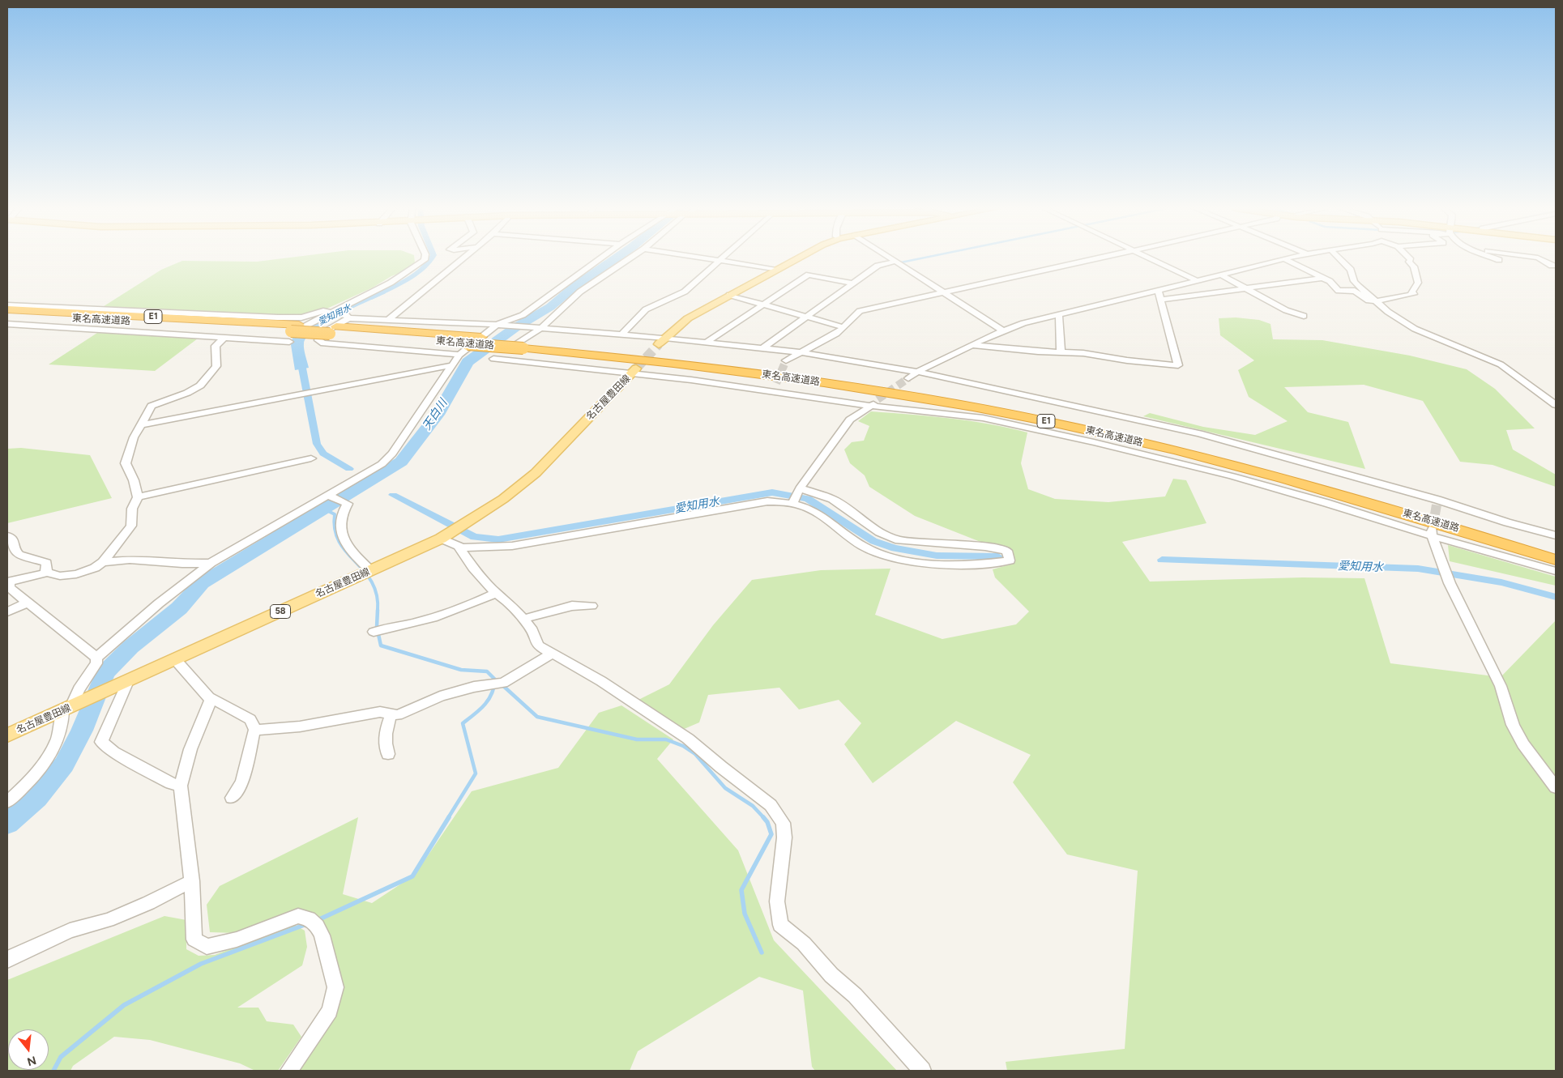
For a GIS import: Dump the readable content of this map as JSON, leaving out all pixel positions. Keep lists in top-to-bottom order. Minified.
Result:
{"streets":{"highway":["E1","東名高速道路"],"main road":["名古屋豊田線","58"]},"water":["愛知用水","天白川"],"north":"bottom"}
